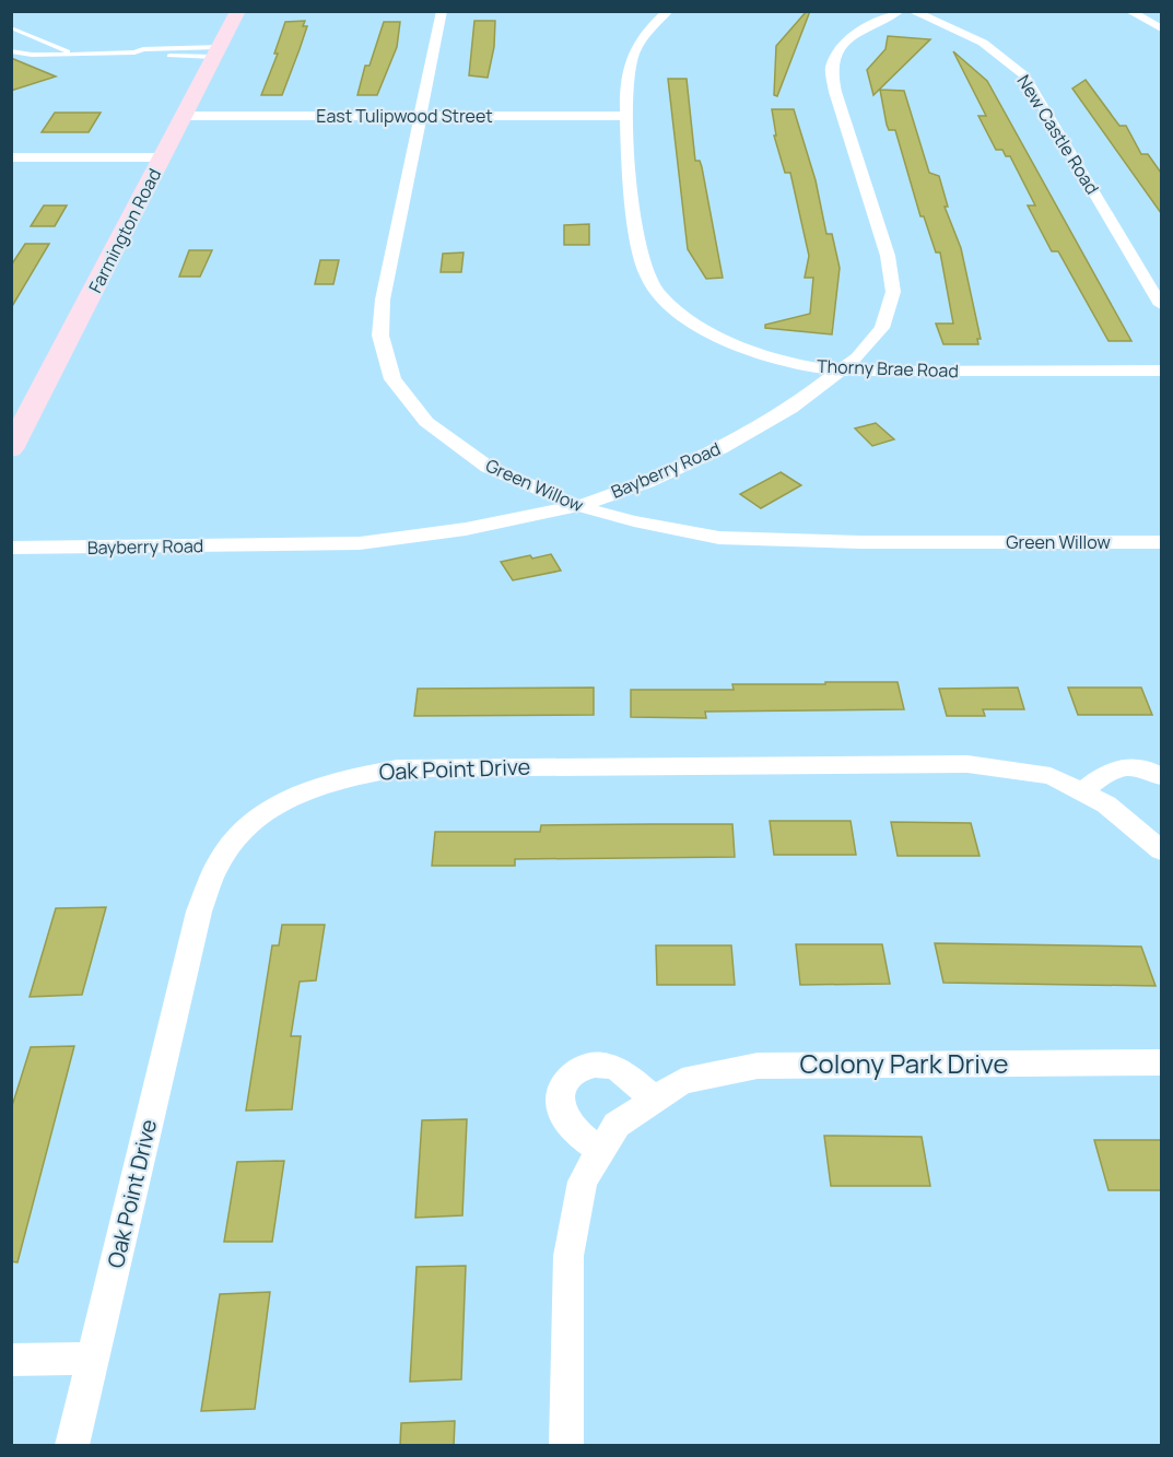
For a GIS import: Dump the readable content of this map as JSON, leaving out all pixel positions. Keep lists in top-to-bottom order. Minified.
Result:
{"streets":{"street":["East Tulipwood Street","New Castle Road","Farmington Road","Thorny Brae Road","Bayberry Road","Green Willow","Oak Point Drive","Colony Park Drive"]},"crossings":[["East Tulipwood Street","Farmington Road"],["East Tulipwood Street","Thorny Brae Road"],["East Tulipwood Street","Green Willow"],["Thorny Brae Road","Bayberry Road"],["Bayberry Road","Green Willow"]]}
